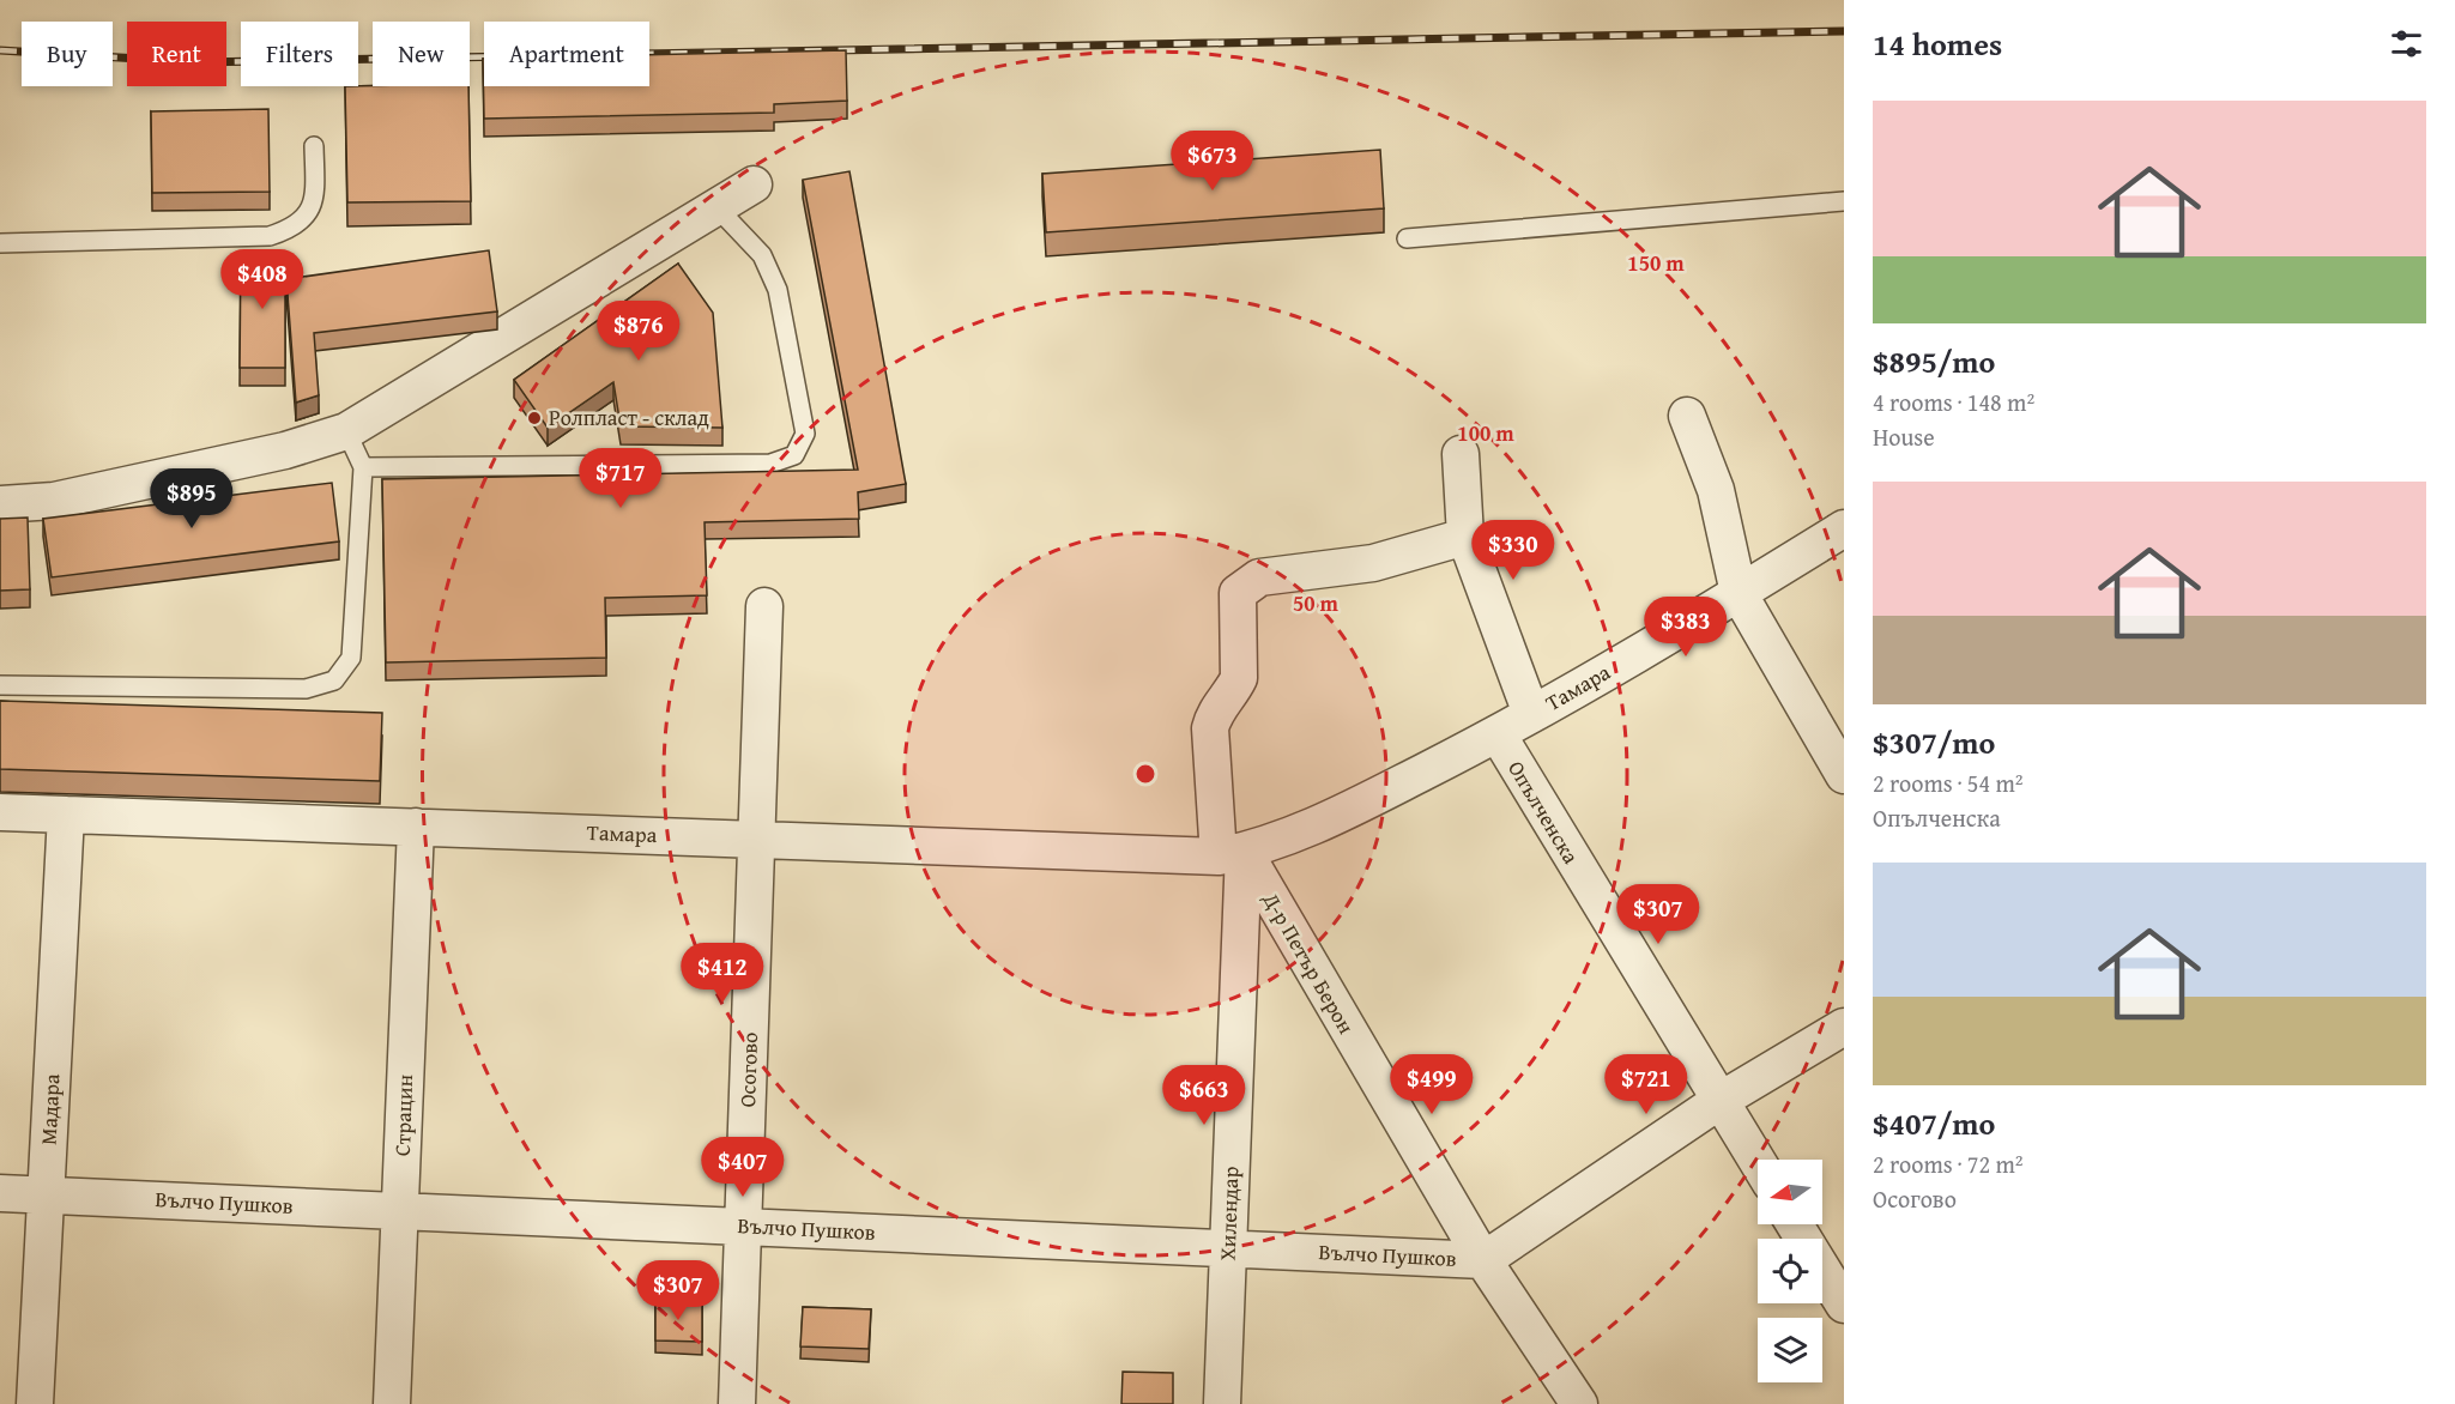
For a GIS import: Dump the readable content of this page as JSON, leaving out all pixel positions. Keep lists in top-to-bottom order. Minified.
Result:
{"streets":{"street":["Тамара","Опълченска","Д-р Петър Берон","Осогово","Мадара","Страцин","Вълчо Пушков","Хилендар"]},"crossings":[["Тамара","Опълченска"],["Тамара","Д-р Петър Берон"],["Тамара","Осогово"],["Тамара","Мадара"],["Тамара","Страцин"],["Тамара","Хилендар"],["Д-р Петър Берон","Вълчо Пушков"],["Д-р Петър Берон","Хилендар"],["Осогово","Вълчо Пушков"],["Мадара","Вълчо Пушков"],["Страцин","Вълчо Пушков"],["Вълчо Пушков","Хилендар"]],"places":["Ролпласт - склад"],"north":"left","page":{"heading":"14 homes","chip":["Buy","Rent","Filters","New","Apartment"],"list":[{"name":"$895/mo","note":"4 rooms · 148 m² · House"},{"name":"$307/mo","note":"2 rooms · 54 m² · Опълченска"},{"name":"$407/mo","note":"2 rooms · 72 m² · Осогово"}],"price":["$673","$408","$876","$717","$895","$330","$383","$307","$412","$499","$721","$663","$407","$307"]},"rings":["150 m","100 m","50 m"]}
